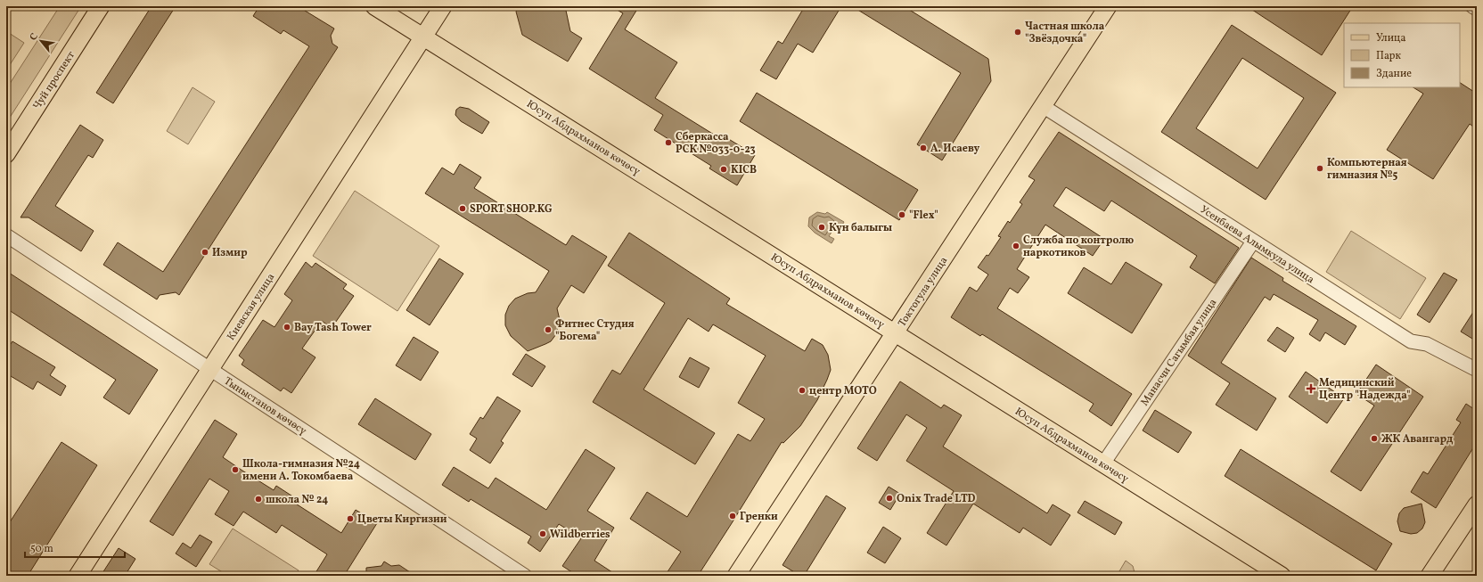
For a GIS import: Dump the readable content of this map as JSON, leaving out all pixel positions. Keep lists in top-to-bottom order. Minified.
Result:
{"streets":{"main road":["Чуй проспект","Юсуп Абдрахманов көчөсү","Токтогула улица","Киевская улица"],"street":["Усенбаева Алымкула улица","Манасчи Сагымбая улица","Тыныстанов көчөсү"]},"crossings":[["Юсуп Абдрахманов көчөсү","Токтогула улица"],["Юсуп Абдрахманов көчөсү","Киевская улица"],["Юсуп Абдрахманов көчөсү","Манасчи Сагымбая улица"],["Усенбаева Алымкула улица","Токтогула улица"],["Усенбаева Алымкула улица","Манасчи Сагымбая улица"],["Киевская улица","Тыныстанов көчөсү"]],"places":{"other":["Частная школа \"Звёздочка\"","Сберкасса РСК №033-0-23","А. Исаеву","Компьютерная гимназия №5","KICB","SPORT SHOP.KG","\"Flex\"","Күн балыгы","Служба по контролю наркотиков","Измир","Bay Tash Tower","Фитнес Студия \"Богема\"","центр МОТО","ЖК Авангард","Школа-гимназия №24 имени А. Токомбаева","Onix Trade LTD","школа № 24","Гренки","Цветы Киргизии","Wildberries"],"health":["Медицинский Центр \"Надежда\""]},"legend":["Улица","Парк","Здание"],"scale_bar":"50 m","north":"top left"}
